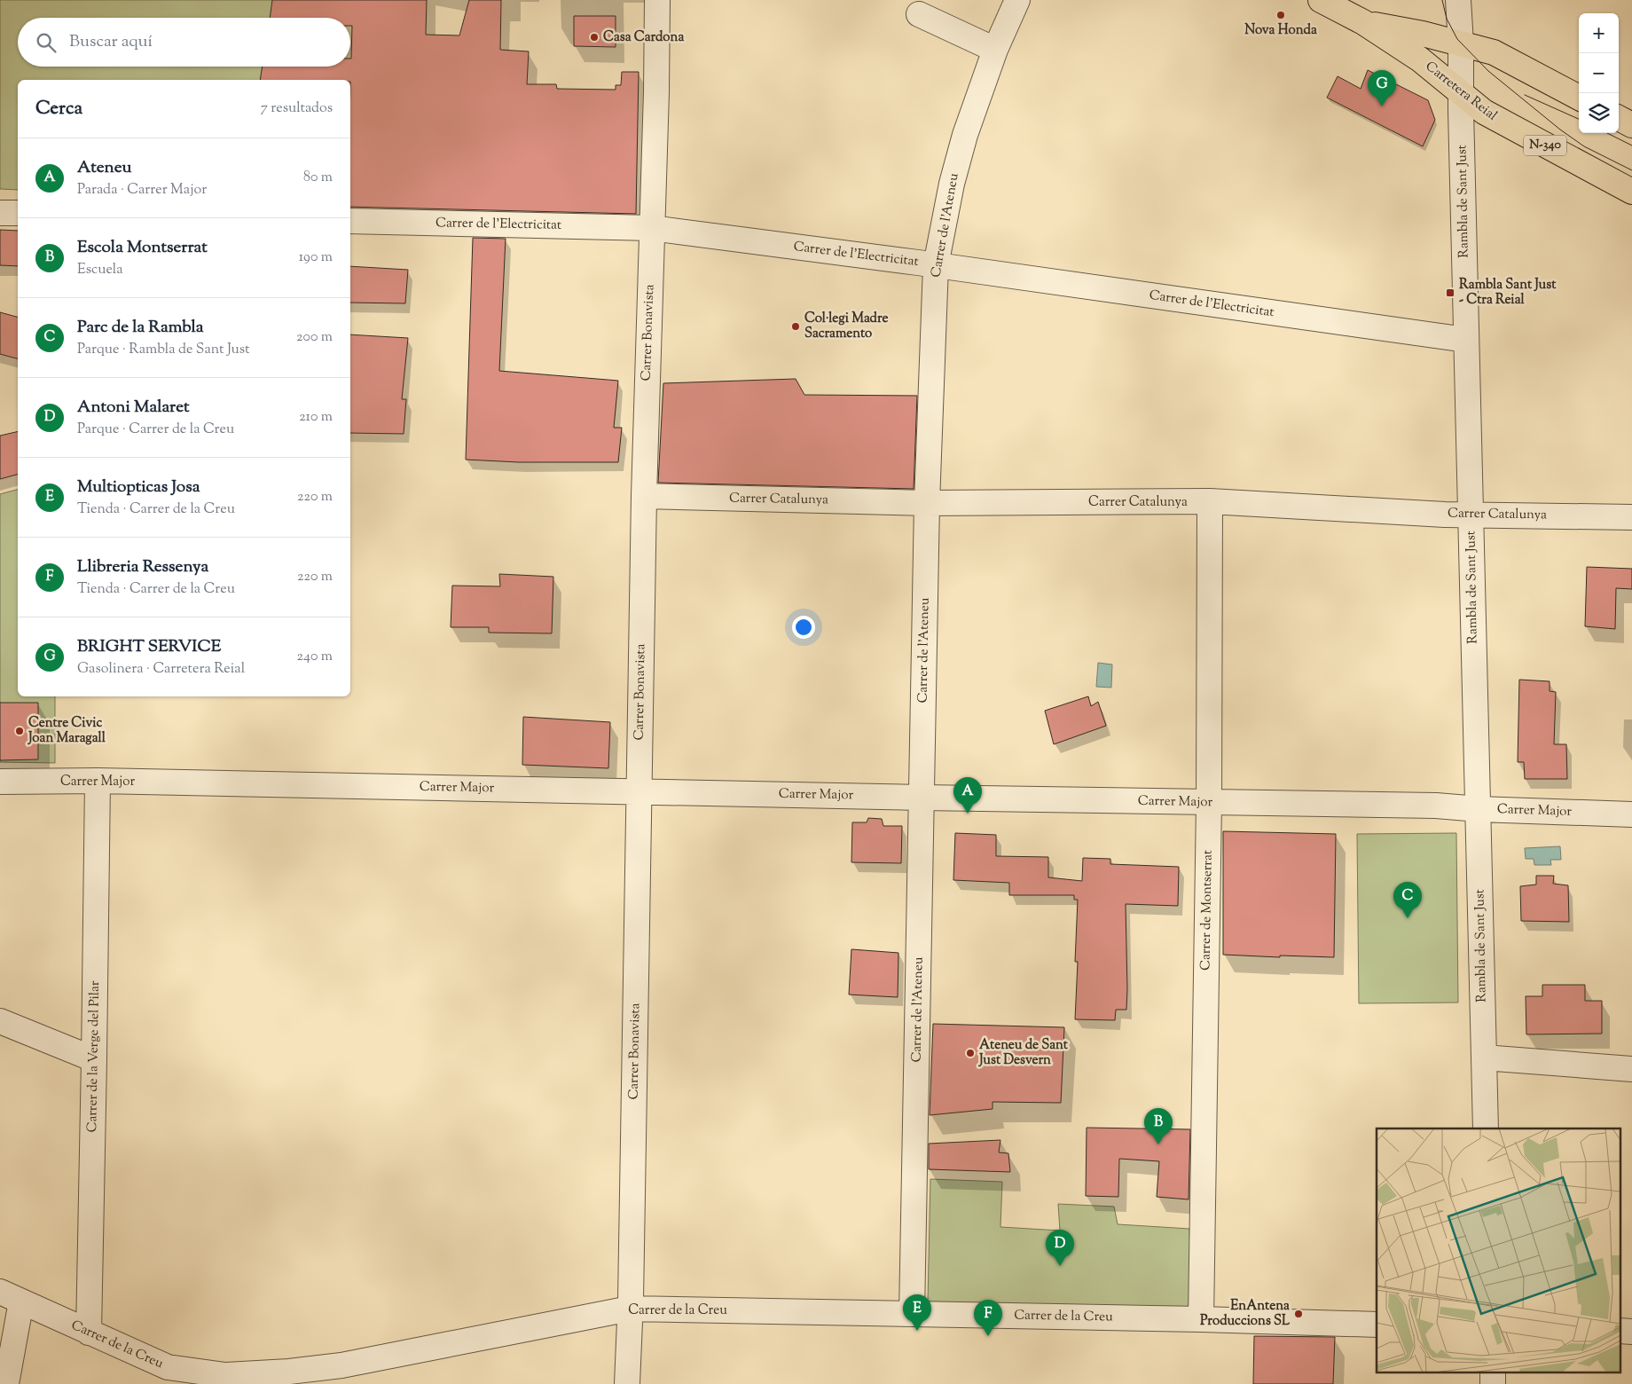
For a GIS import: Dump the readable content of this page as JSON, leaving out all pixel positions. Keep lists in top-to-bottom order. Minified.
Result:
{"streets":{"main road":["Carretera Reial","N-340"],"street":["Rambla de Sant Just","Carrer de l'Electricitat","Carrer de l'Ateneu","Carrer Bonavista","Carrer Catalunya","Carrer Major","Carrer de Montserrat","Carrer de la Verge del Pilar","Carrer de la Creu"]},"crossings":[["Carretera Reial","Rambla de Sant Just"],["Rambla de Sant Just","Carrer de l'Electricitat"],["Rambla de Sant Just","Carrer Catalunya"],["Rambla de Sant Just","Carrer Major"],["Carrer de l'Electricitat","Carrer de l'Ateneu"],["Carrer de l'Electricitat","Carrer Bonavista"],["Carrer de l'Ateneu","Carrer Catalunya"],["Carrer de l'Ateneu","Carrer Major"],["Carrer de l'Ateneu","Carrer de la Creu"],["Carrer Bonavista","Carrer Catalunya"],["Carrer Bonavista","Carrer Major"],["Carrer Bonavista","Carrer de la Creu"],["Carrer Catalunya","Carrer de Montserrat"],["Carrer Major","Carrer de Montserrat"],["Carrer Major","Carrer de la Verge del Pilar"],["Carrer de Montserrat","Carrer de la Creu"],["Carrer de la Verge del Pilar","Carrer de la Creu"]],"places":{"other":["Nova Honda","Casa Cardona","Col·legi Madre Sacramento","Centre Civic Joan Maragall","Ateneu de Sant Just Desvern","EnAntena Produccions SL"],"transit":["Rambla Sant Just - Ctra Reial"]},"page":{"map_buttons":["+","−"],"search":"Buscar aquí","pins":["G","A","C","B","D","E","F"],"heading":["Cerca","7 resultados"],"list":[{"mark":"A","name":"Ateneu","note":"Parada · Carrer Major","value":"80 m"},{"mark":"B","name":"Escola Montserrat","note":"Escuela","value":"190 m"},{"mark":"C","name":"Parc de la Rambla","note":"Parque · Rambla de Sant Just","value":"200 m"},{"mark":"D","name":"Antoni Malaret","note":"Parque · Carrer de la Creu","value":"210 m"},{"mark":"E","name":"Multiopticas Josa","note":"Tienda · Carrer de la Creu","value":"220 m"},{"mark":"F","name":"Llibreria Ressenya","note":"Tienda · Carrer de la Creu","value":"220 m"},{"mark":"G","name":"BRIGHT SERVICE","note":"Gasolinera · Carretera Reial","value":"240 m"}]}}
